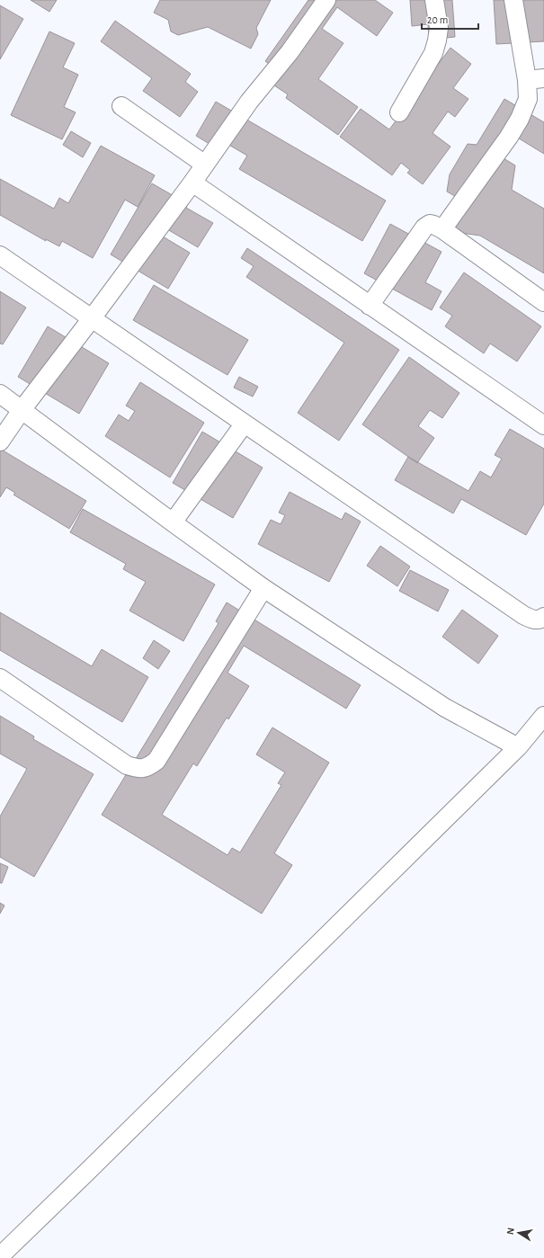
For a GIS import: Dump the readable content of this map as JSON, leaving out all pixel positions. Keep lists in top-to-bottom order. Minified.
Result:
{"scale_bar":"20 m","north":"left"}
